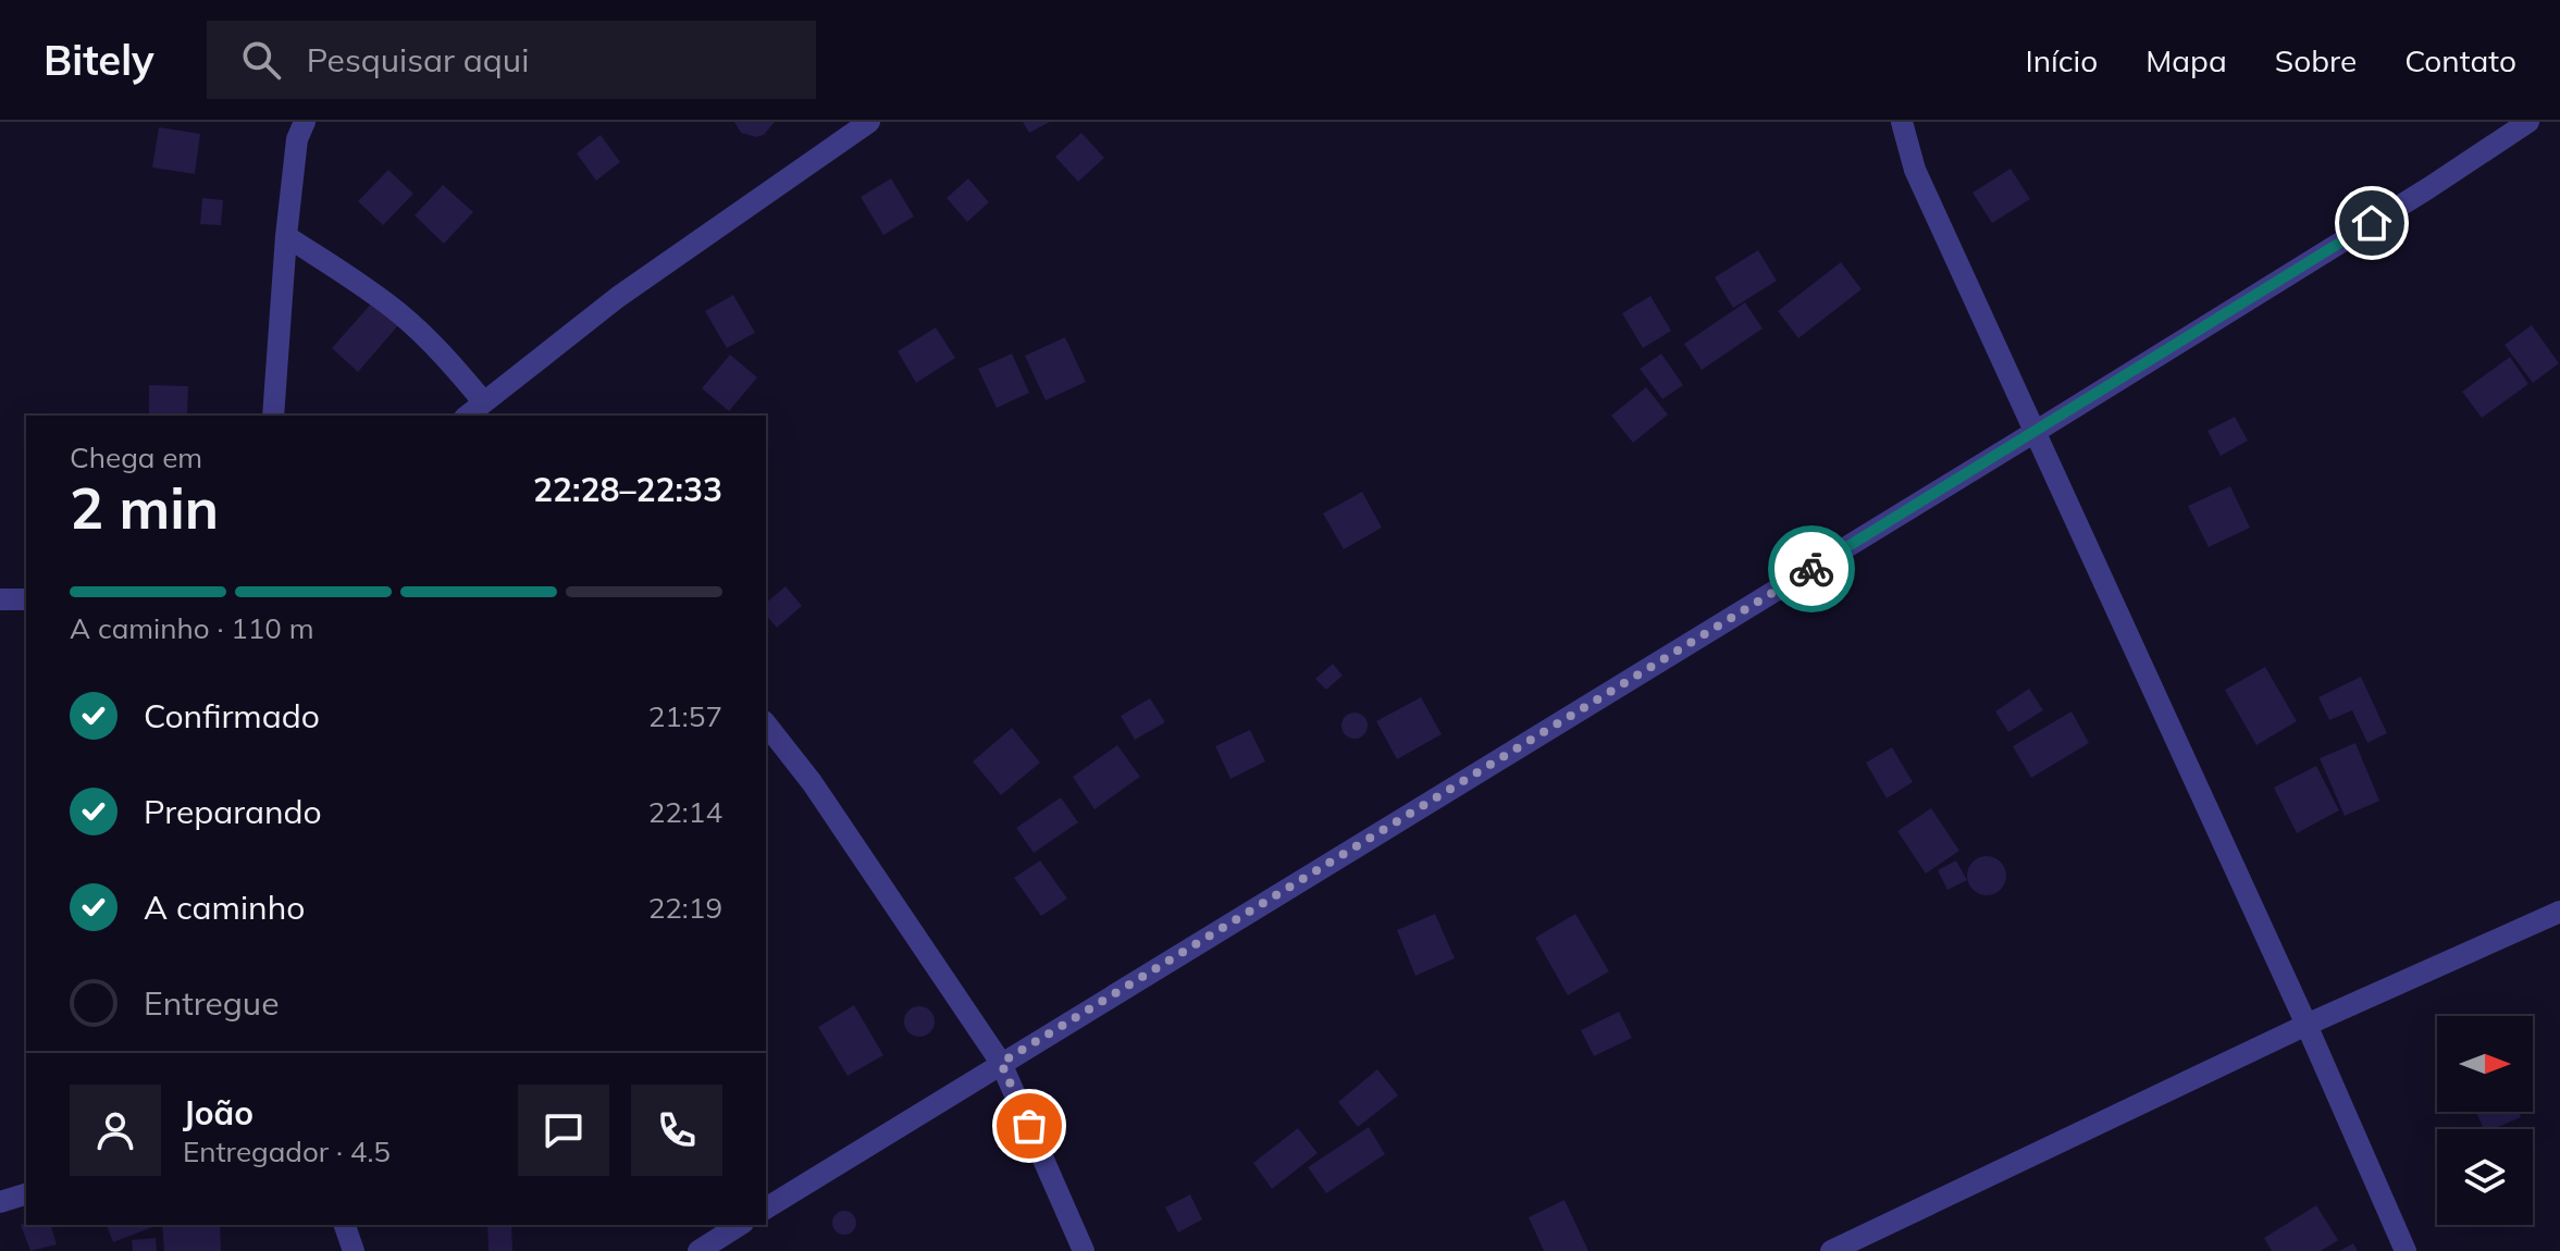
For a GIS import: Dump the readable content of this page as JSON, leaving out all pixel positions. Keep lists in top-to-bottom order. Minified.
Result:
{"north":"right","page":{"header":"Bitely","search":"Pesquisar aqui","nav":["Início","Mapa","Sobre","Contato"],"heading":["2 min","Chega em","22:28–22:33"],"panel":["João","Entregador · 4.5"],"bar":"A caminho · 110 m","list":[["Confirmado","21:57"],["Preparando","22:14"],["A caminho","22:19"],"Entregue"]}}
